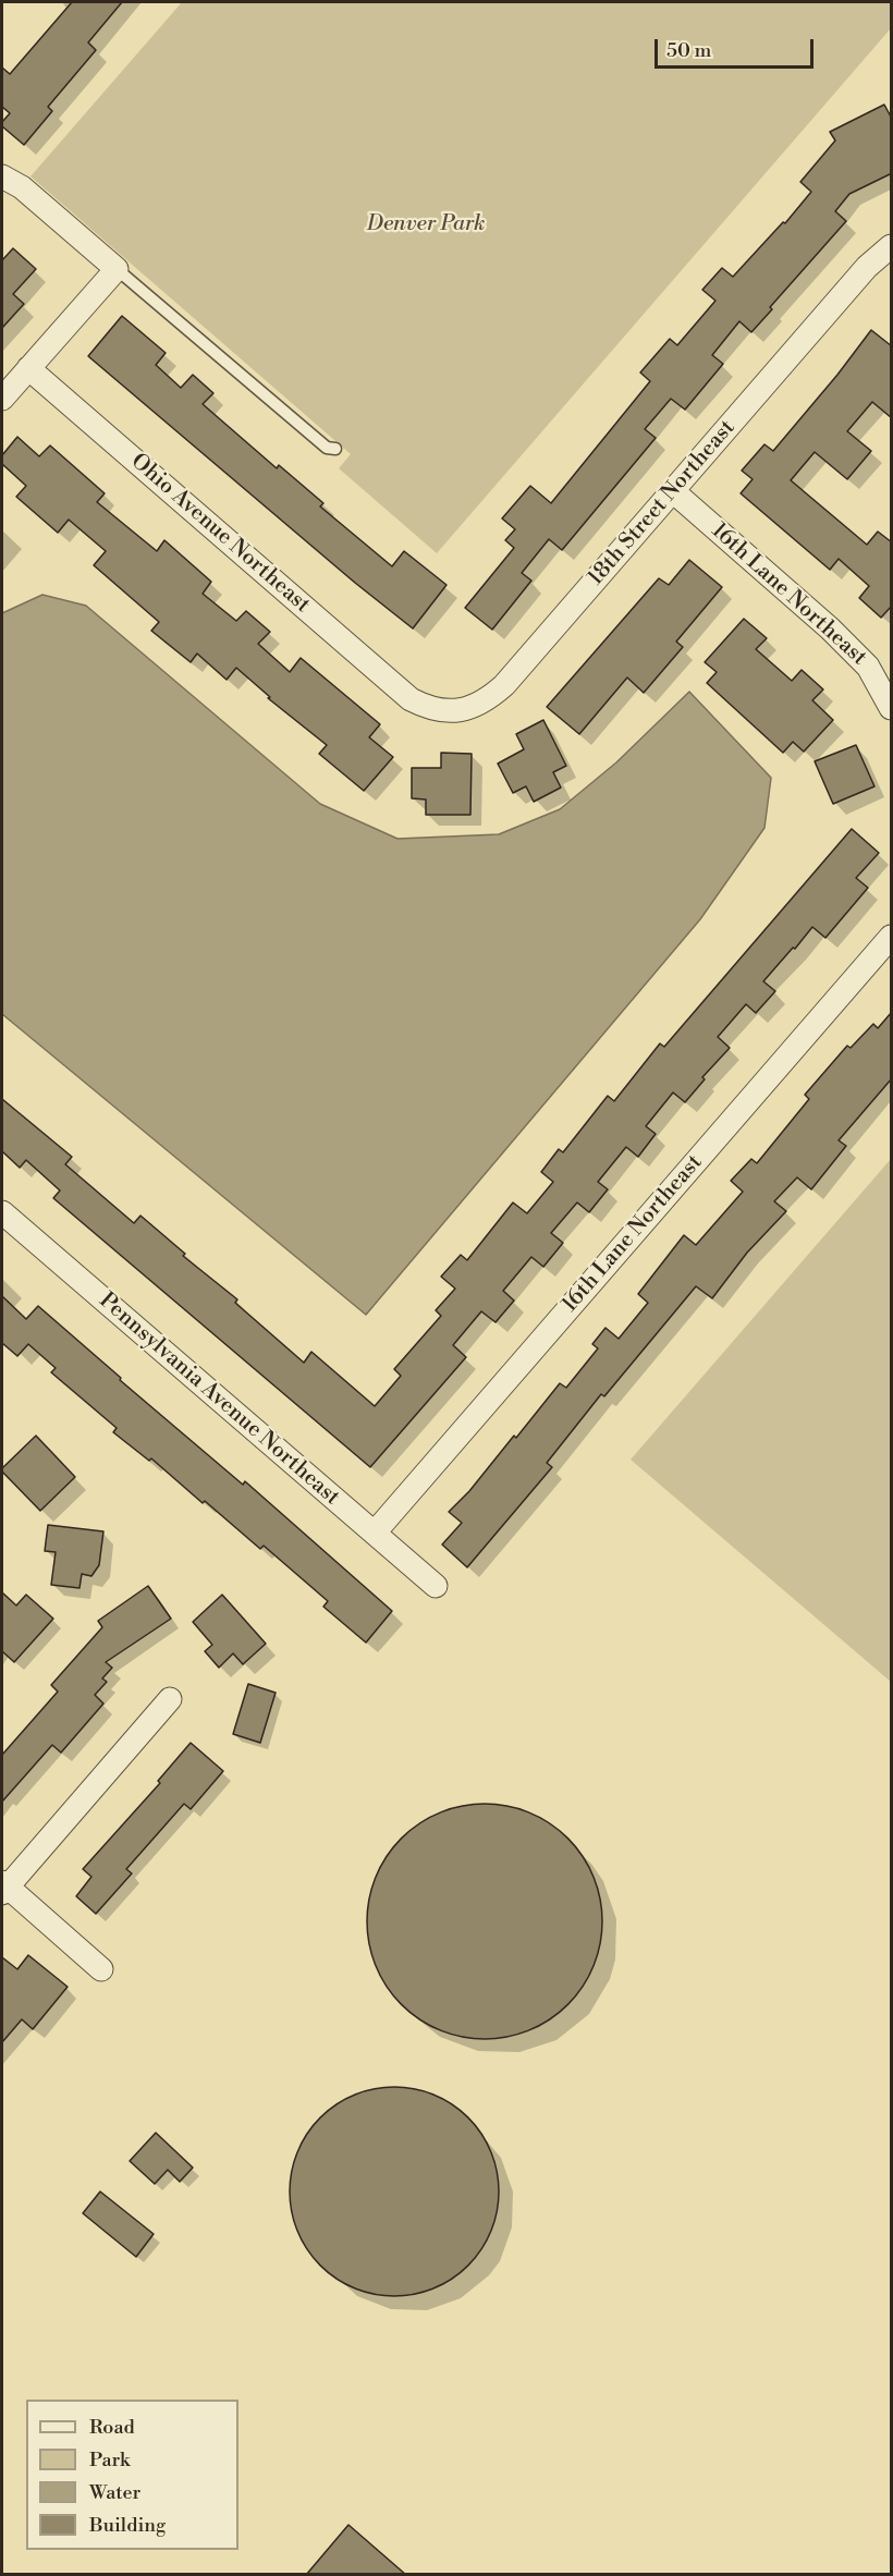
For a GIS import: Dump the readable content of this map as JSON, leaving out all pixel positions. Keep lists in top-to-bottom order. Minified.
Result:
{"streets":{"street":["18th Street Northeast","Ohio Avenue Northeast","16th Lane Northeast","Pennsylvania Avenue Northeast"]},"crossings":[["18th Street Northeast","Ohio Avenue Northeast"],["18th Street Northeast","16th Lane Northeast"],["16th Lane Northeast","Pennsylvania Avenue Northeast"]],"parks":["Denver Park"],"legend":["Road","Park","Water","Building"],"scale_bar":"50 m"}
